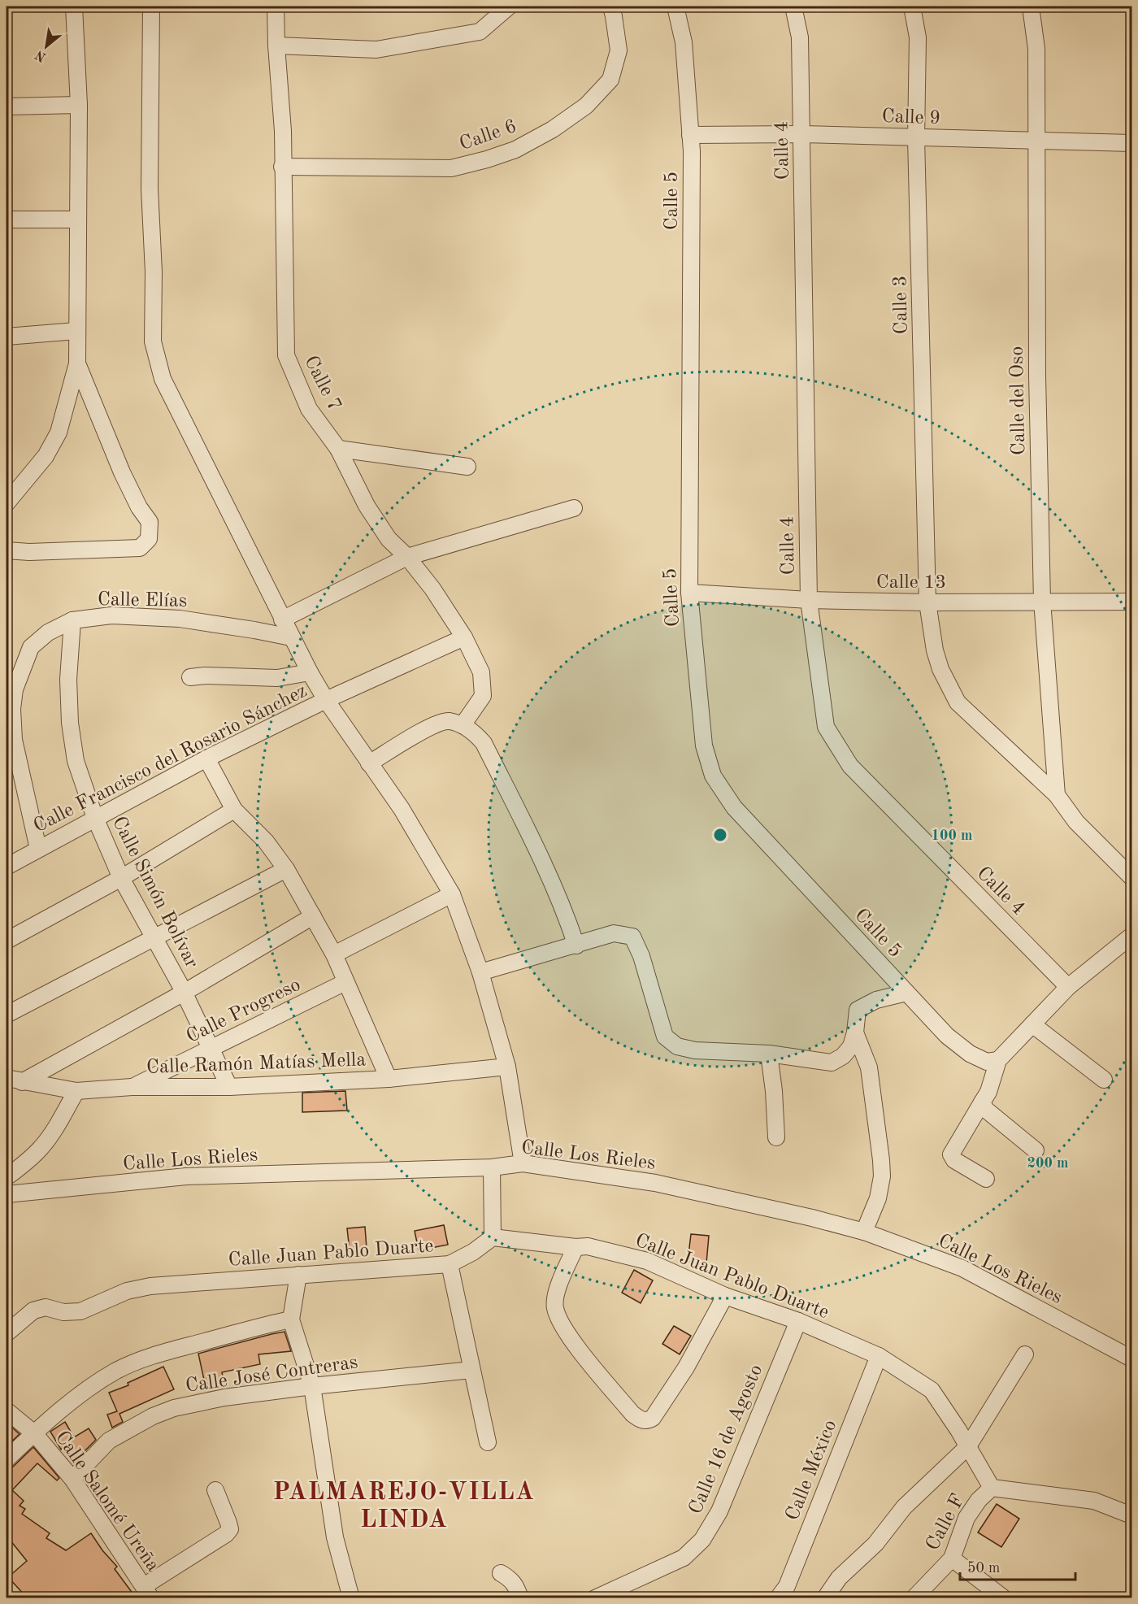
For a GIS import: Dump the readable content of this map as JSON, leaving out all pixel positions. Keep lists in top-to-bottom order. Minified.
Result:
{"streets":{"street":["Calle 9","Calle 6","Calle 4","Calle 5","Calle 3","Calle 7","Calle del Oso","Calle 13","Calle Elías","Calle Francisco del Rosario Sánchez","Calle Simón Bolívar","Calle Progreso","Calle Ramón Matías Mella","Calle Los Rieles","Calle Juan Pablo Duarte","Calle José Contreras","Calle 16 de Agosto","Calle México","Calle Salomé Ureña","Calle F"]},"crossings":[["Calle 9","Calle 4"],["Calle 9","Calle 5"],["Calle 9","Calle 3"],["Calle 9","Calle del Oso"],["Calle 6","Calle 7"],["Calle 4","Calle 13"],["Calle 5","Calle 13"],["Calle 3","Calle del Oso"],["Calle 3","Calle 13"],["Calle 7","Calle Francisco del Rosario Sánchez"],["Calle del Oso","Calle 13"],["Calle Elías","Calle Francisco del Rosario Sánchez"],["Calle Elías","Calle Simón Bolívar"],["Calle Francisco del Rosario Sánchez","Calle Simón Bolívar"],["Calle Simón Bolívar","Calle Progreso"],["Calle Simón Bolívar","Calle Ramón Matías Mella"],["Calle Progreso","Calle Ramón Matías Mella"],["Calle Juan Pablo Duarte","Calle 16 de Agosto"],["Calle Juan Pablo Duarte","Calle México"],["Calle Juan Pablo Duarte","Calle F"],["Calle José Contreras","Calle Salomé Ureña"]],"districts":["PALMAREJO-VILLA LINDA"],"scale_bar":"50 m","north":"bottom left","rings":["100 m","200 m"]}
